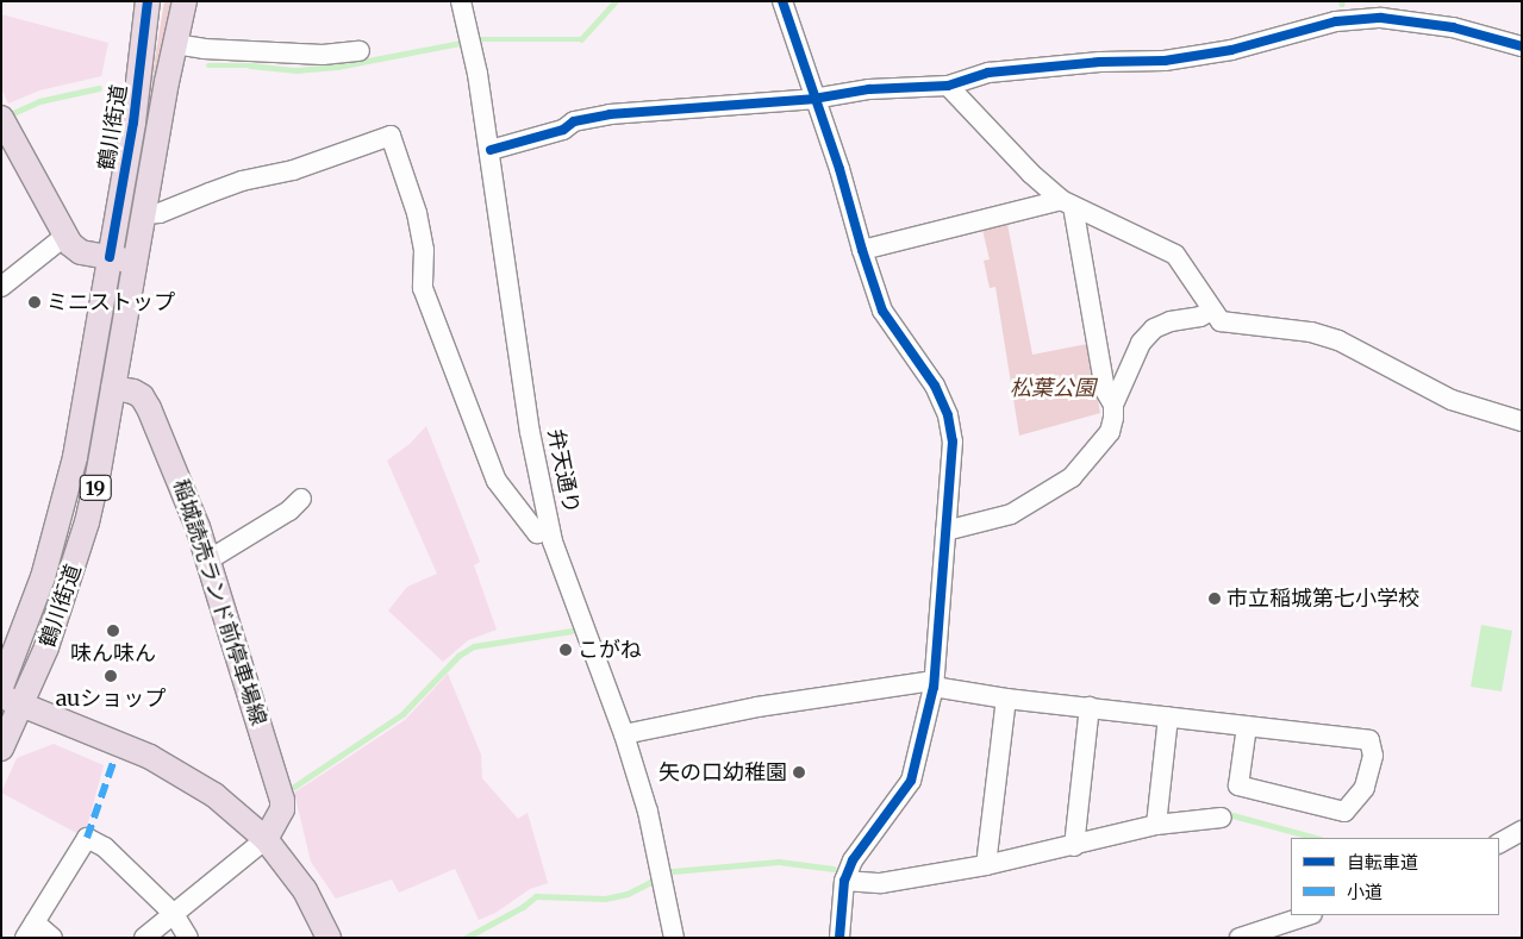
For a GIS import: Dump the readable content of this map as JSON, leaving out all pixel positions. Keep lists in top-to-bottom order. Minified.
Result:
{"streets":{"main road":["鶴川街道","19","稲城読売ランド前停車場線"],"street":["弁天通り"]},"crossings":[["鶴川街道","稲城読売ランド前停車場線"]],"parks":["松葉公園"],"places":["ミニストップ","市立稲城第七小学校","味ん味ん","こがね","auショップ","矢の口幼稚園"],"legend":["自転車道","小道"]}
